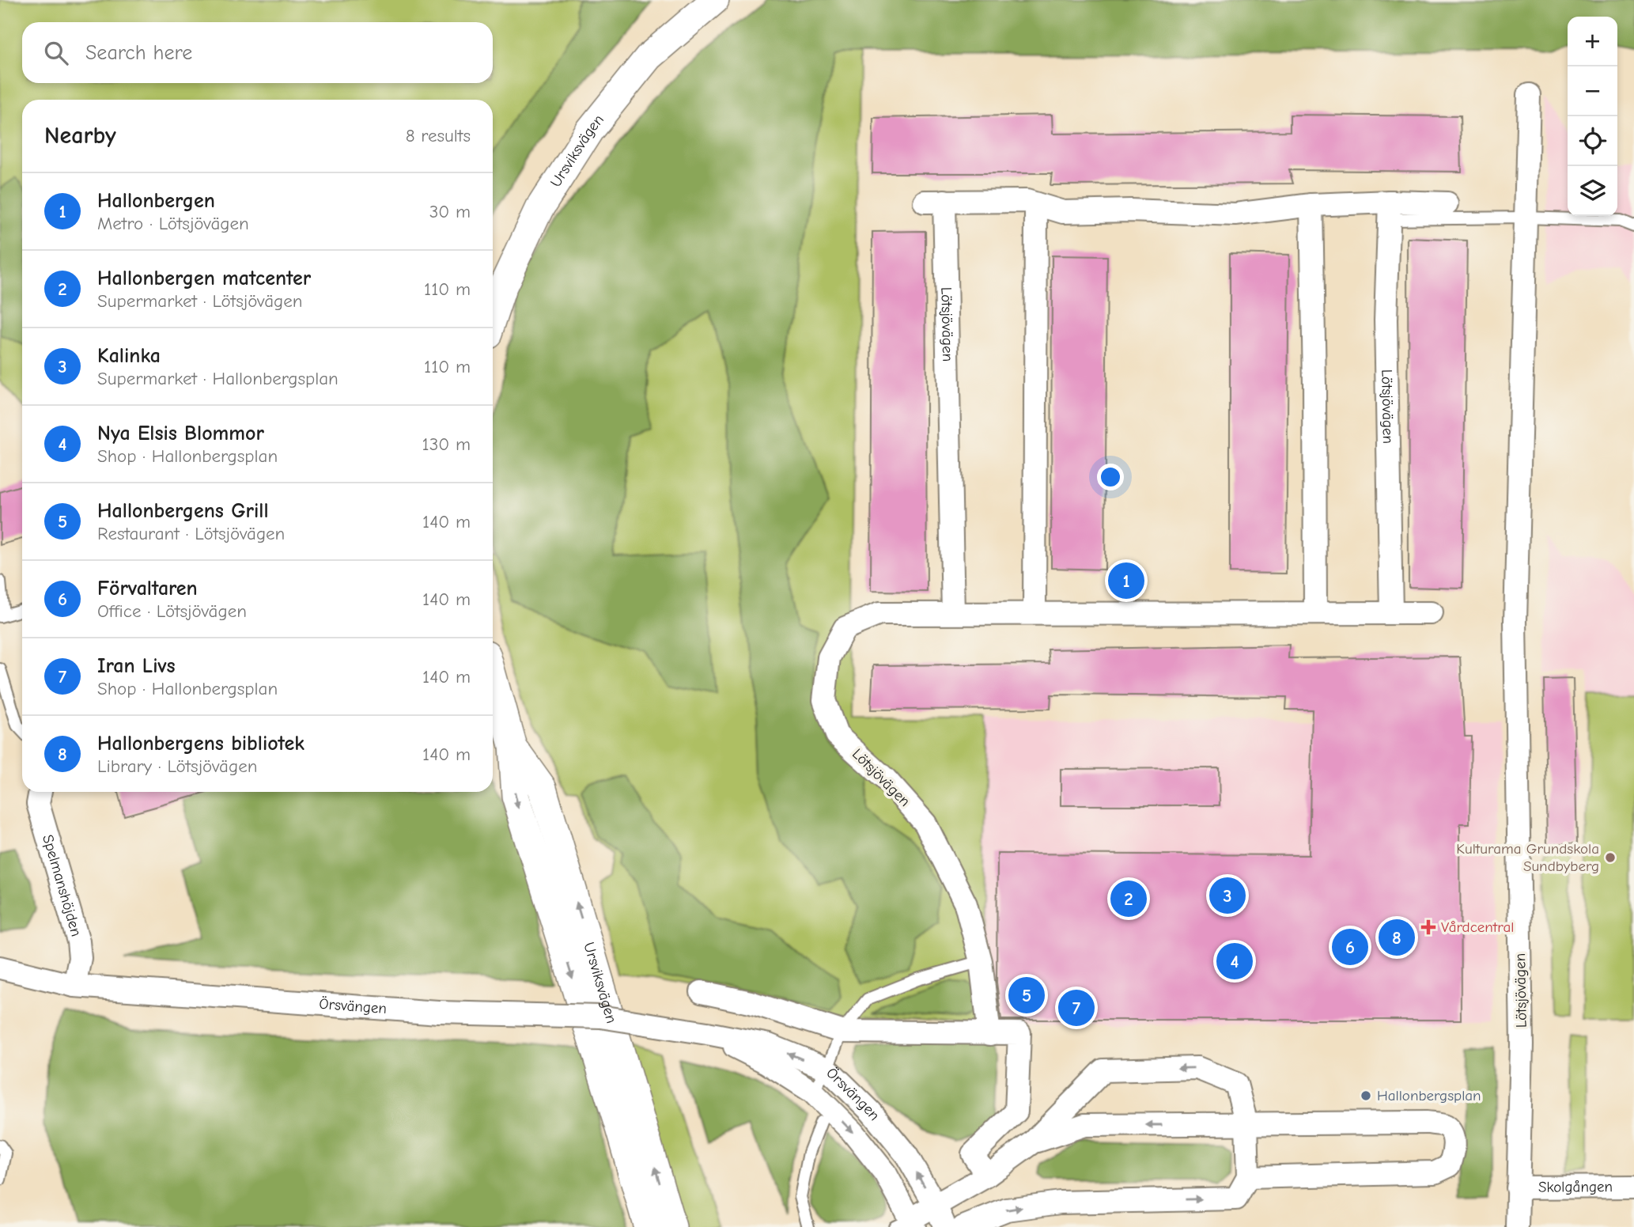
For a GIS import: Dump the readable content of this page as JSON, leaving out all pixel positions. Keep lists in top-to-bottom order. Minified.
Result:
{"streets":{"street":["Ursviksvägen","Lötsjövägen","Spelmanshöjden","Örsvängen","Skolgången"]},"crossings":[["Lötsjövägen","Skolgången"],["Spelmanshöjden","Örsvängen"]],"places":{"other":["Kulturama Grundskola Sundbyberg","Hallonbergsplan"],"health":["Vårdcentral"]},"page":{"map_buttons":["+","−"],"search":"Search here","heading":["Nearby","8 results"],"list":[{"mark":"1","name":"Hallonbergen","note":"Metro · Lötsjövägen","value":"30 m"},{"mark":"2","name":"Hallonbergen matcenter","note":"Supermarket · Lötsjövägen","value":"110 m"},{"mark":"3","name":"Kalinka","note":"Supermarket · Hallonbergsplan","value":"110 m"},{"mark":"4","name":"Nya Elsis Blommor","note":"Shop · Hallonbergsplan","value":"130 m"},{"mark":"5","name":"Hallonbergens Grill","note":"Restaurant · Lötsjövägen","value":"140 m"},{"mark":"6","name":"Förvaltaren","note":"Office · Lötsjövägen","value":"140 m"},{"mark":"7","name":"Iran Livs","note":"Shop · Hallonbergsplan","value":"140 m"},{"mark":"8","name":"Hallonbergens bibliotek","note":"Library · Lötsjövägen","value":"140 m"}],"pins":["1","3","2","8","6","4","5","7"]}}
